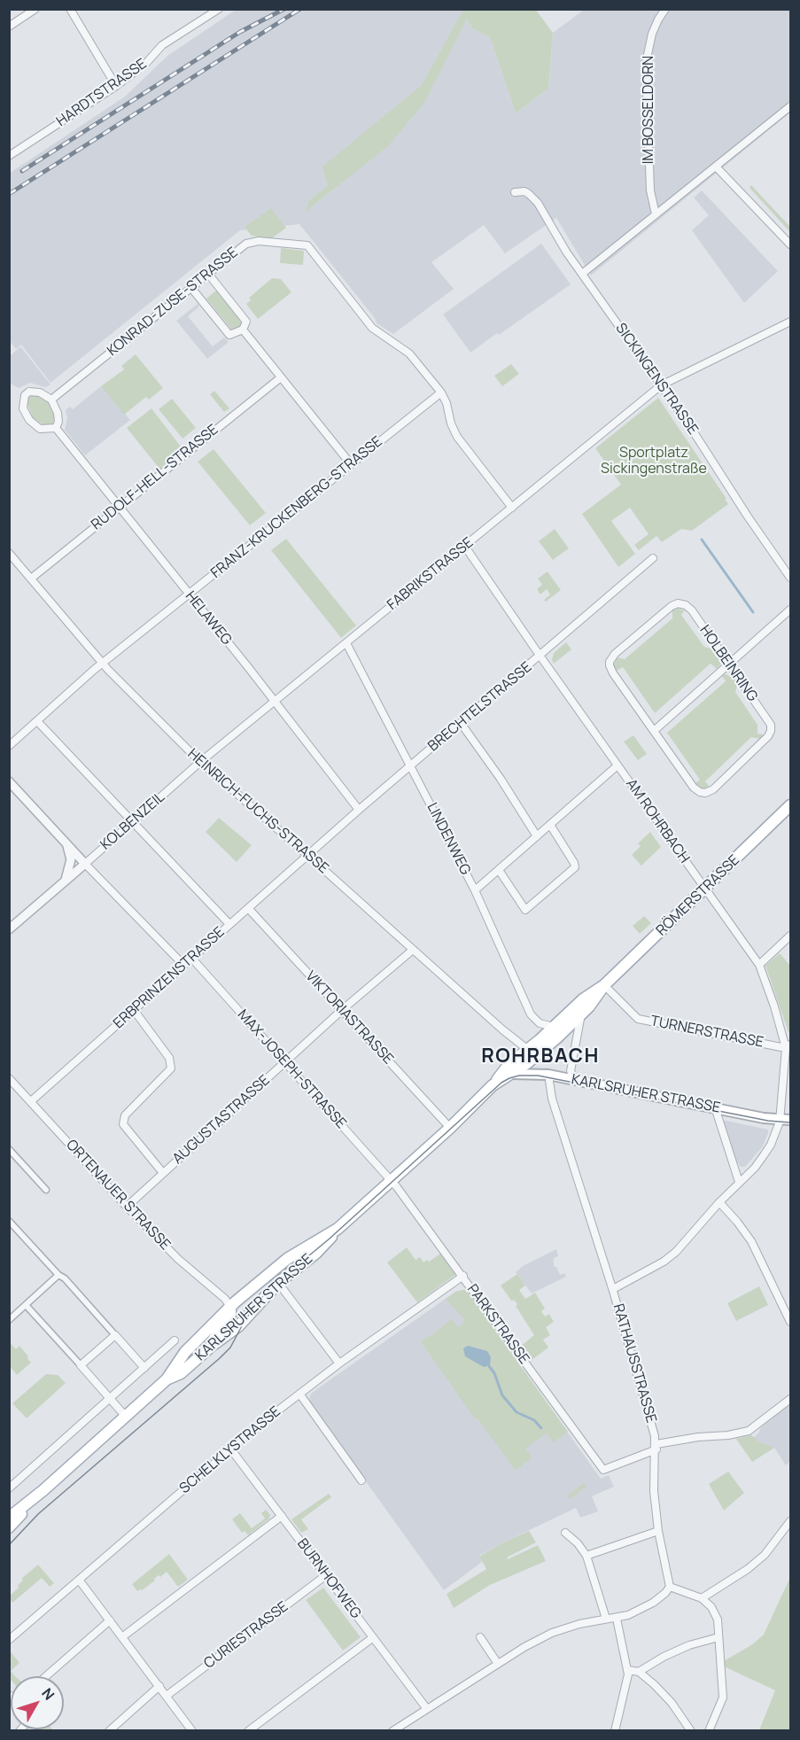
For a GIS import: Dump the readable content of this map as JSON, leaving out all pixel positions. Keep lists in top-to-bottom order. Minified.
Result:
{"streets":{"main road":["RÖMERSTRASSE","KARLSRUHER STRASSE"],"street":["HARDTSTRASSE","IM BOSSELDORN","KONRAD-ZUSE-STRASSE","SICKINGENSTRASSE","RUDOLF-HELL-STRASSE","FRANZ-KRUCKENBERG-STRASSE","FABRIKSTRASSE","HELAWEG","HOLBEINRING","BRECHTELSTRASSE","HEINRICH-FUCHS-STRASSE","KOLBENZEIL","AM ROHRBACH","LINDENWEG","ERBPRINZENSTRASSE","VIKTORIASTRASSE","TURNERSTRASSE","MAX-JOSEPH-STRASSE","AUGUSTASTRASSE","ORTENAUER STRASSE","PARKSTRASSE","RATHAUSSTRASSE","SCHELKLYSTRASSE","BURNHOFWEG","CURIESTRASSE"]},"crossings":[["KONRAD-ZUSE-STRASSE","FRANZ-KRUCKENBERG-STRASSE"],["KONRAD-ZUSE-STRASSE","HELAWEG"],["SICKINGENSTRASSE","FABRIKSTRASSE"],["RUDOLF-HELL-STRASSE","HELAWEG"],["RUDOLF-HELL-STRASSE","HEINRICH-FUCHS-STRASSE"],["FRANZ-KRUCKENBERG-STRASSE","HELAWEG"],["FRANZ-KRUCKENBERG-STRASSE","HEINRICH-FUCHS-STRASSE"],["FABRIKSTRASSE","HELAWEG"],["FABRIKSTRASSE","HEINRICH-FUCHS-STRASSE"],["FABRIKSTRASSE","KOLBENZEIL"],["FABRIKSTRASSE","AM ROHRBACH"],["FABRIKSTRASSE","LINDENWEG"],["HELAWEG","BRECHTELSTRASSE"],["BRECHTELSTRASSE","HEINRICH-FUCHS-STRASSE"],["BRECHTELSTRASSE","AM ROHRBACH"],["BRECHTELSTRASSE","LINDENWEG"],["BRECHTELSTRASSE","ERBPRINZENSTRASSE"],["HEINRICH-FUCHS-STRASSE","KOLBENZEIL"],["HEINRICH-FUCHS-STRASSE","RÖMERSTRASSE"],["HEINRICH-FUCHS-STRASSE","ERBPRINZENSTRASSE"],["HEINRICH-FUCHS-STRASSE","AUGUSTASTRASSE"],["AM ROHRBACH","RÖMERSTRASSE"],["AM ROHRBACH","TURNERSTRASSE"],["AM ROHRBACH","KARLSRUHER STRASSE"],["AM ROHRBACH","RATHAUSSTRASSE"],["LINDENWEG","RÖMERSTRASSE"],["RÖMERSTRASSE","TURNERSTRASSE"],["RÖMERSTRASSE","KARLSRUHER STRASSE"],["ERBPRINZENSTRASSE","VIKTORIASTRASSE"],["ERBPRINZENSTRASSE","MAX-JOSEPH-STRASSE"],["ERBPRINZENSTRASSE","ORTENAUER STRASSE"],["VIKTORIASTRASSE","KARLSRUHER STRASSE"],["VIKTORIASTRASSE","AUGUSTASTRASSE"],["MAX-JOSEPH-STRASSE","KARLSRUHER STRASSE"],["MAX-JOSEPH-STRASSE","AUGUSTASTRASSE"],["MAX-JOSEPH-STRASSE","PARKSTRASSE"],["KARLSRUHER STRASSE","ORTENAUER STRASSE"],["KARLSRUHER STRASSE","PARKSTRASSE"],["KARLSRUHER STRASSE","RATHAUSSTRASSE"],["AUGUSTASTRASSE","ORTENAUER STRASSE"],["PARKSTRASSE","RATHAUSSTRASSE"],["PARKSTRASSE","SCHELKLYSTRASSE"],["SCHELKLYSTRASSE","BURNHOFWEG"],["BURNHOFWEG","CURIESTRASSE"]],"districts":["ROHRBACH"],"parks":["Sportplatz Sickingenstraße"],"north":"top right"}
